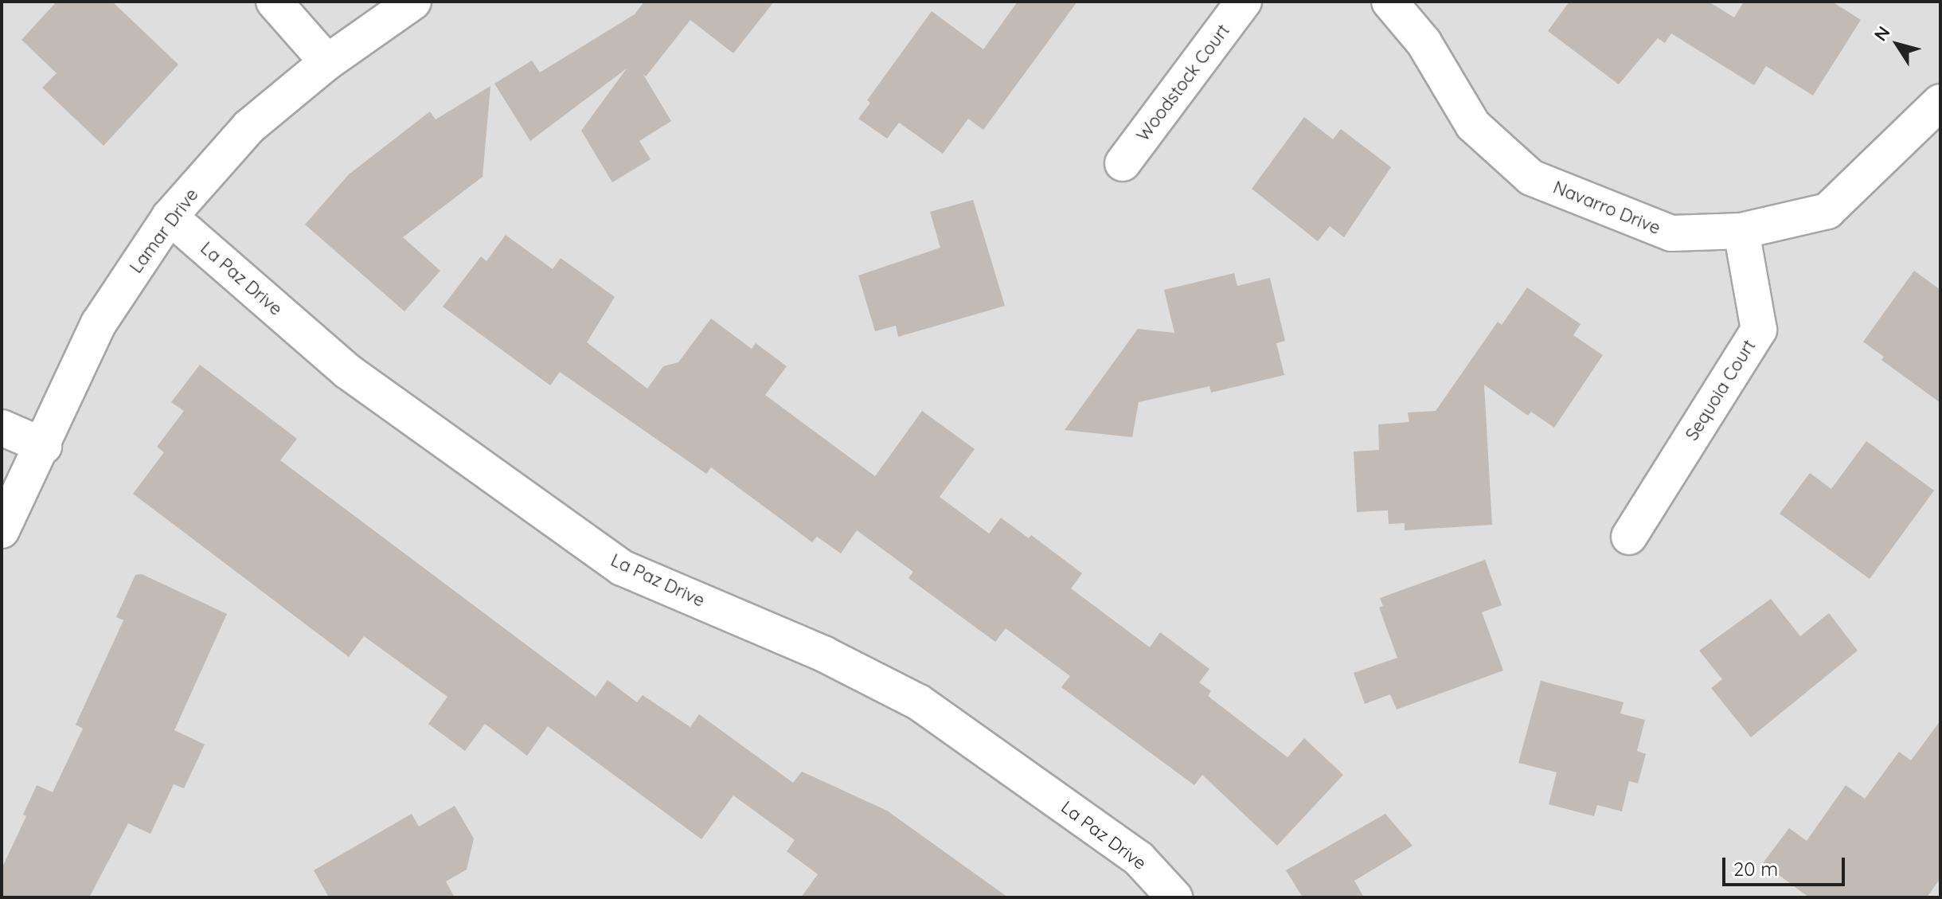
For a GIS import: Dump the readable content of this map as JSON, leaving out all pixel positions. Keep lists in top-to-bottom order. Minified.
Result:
{"streets":{"street":["Woodstock Court","Navarro Drive","Lamar Drive","La Paz Drive","Sequoia Court"]},"crossings":[["Navarro Drive","Sequoia Court"],["Lamar Drive","La Paz Drive"]],"scale_bar":"20 m","north":"top left"}
